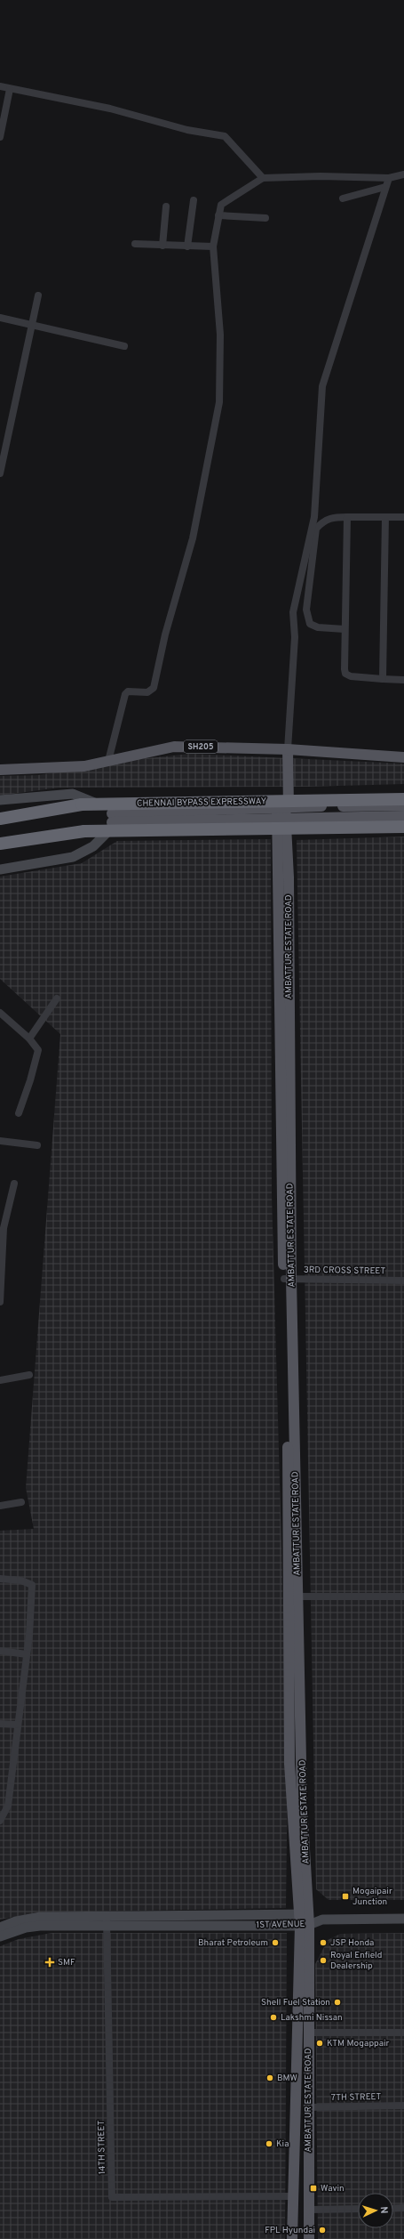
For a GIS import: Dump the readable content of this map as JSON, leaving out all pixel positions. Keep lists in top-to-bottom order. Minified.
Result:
{"streets":{"highway":["CHENNAI BYPASS EXPRESSWAY"],"main road":["SH205","AMBATTUR ESTATE ROAD","1ST AVENUE"],"street":["3RD CROSS STREET","7TH STREET","14TH STREET"]},"crossings":[["SH205","AMBATTUR ESTATE ROAD"],["AMBATTUR ESTATE ROAD","3RD CROSS STREET"],["AMBATTUR ESTATE ROAD","1ST AVENUE"],["AMBATTUR ESTATE ROAD","7TH STREET"],["AMBATTUR ESTATE ROAD","14TH STREET"],["1ST AVENUE","14TH STREET"]],"places":{"transit":["Mogaipair Junction","Wavin"],"other":["Bharat Petroleum","JSP Honda","Royal Enfield Dealership","Shell Fuel Station","Lakshmi Nissan","KTM Mogappair","BMW","Kia","FPL Hyundai"],"health":["SMF"]},"north":"right"}
